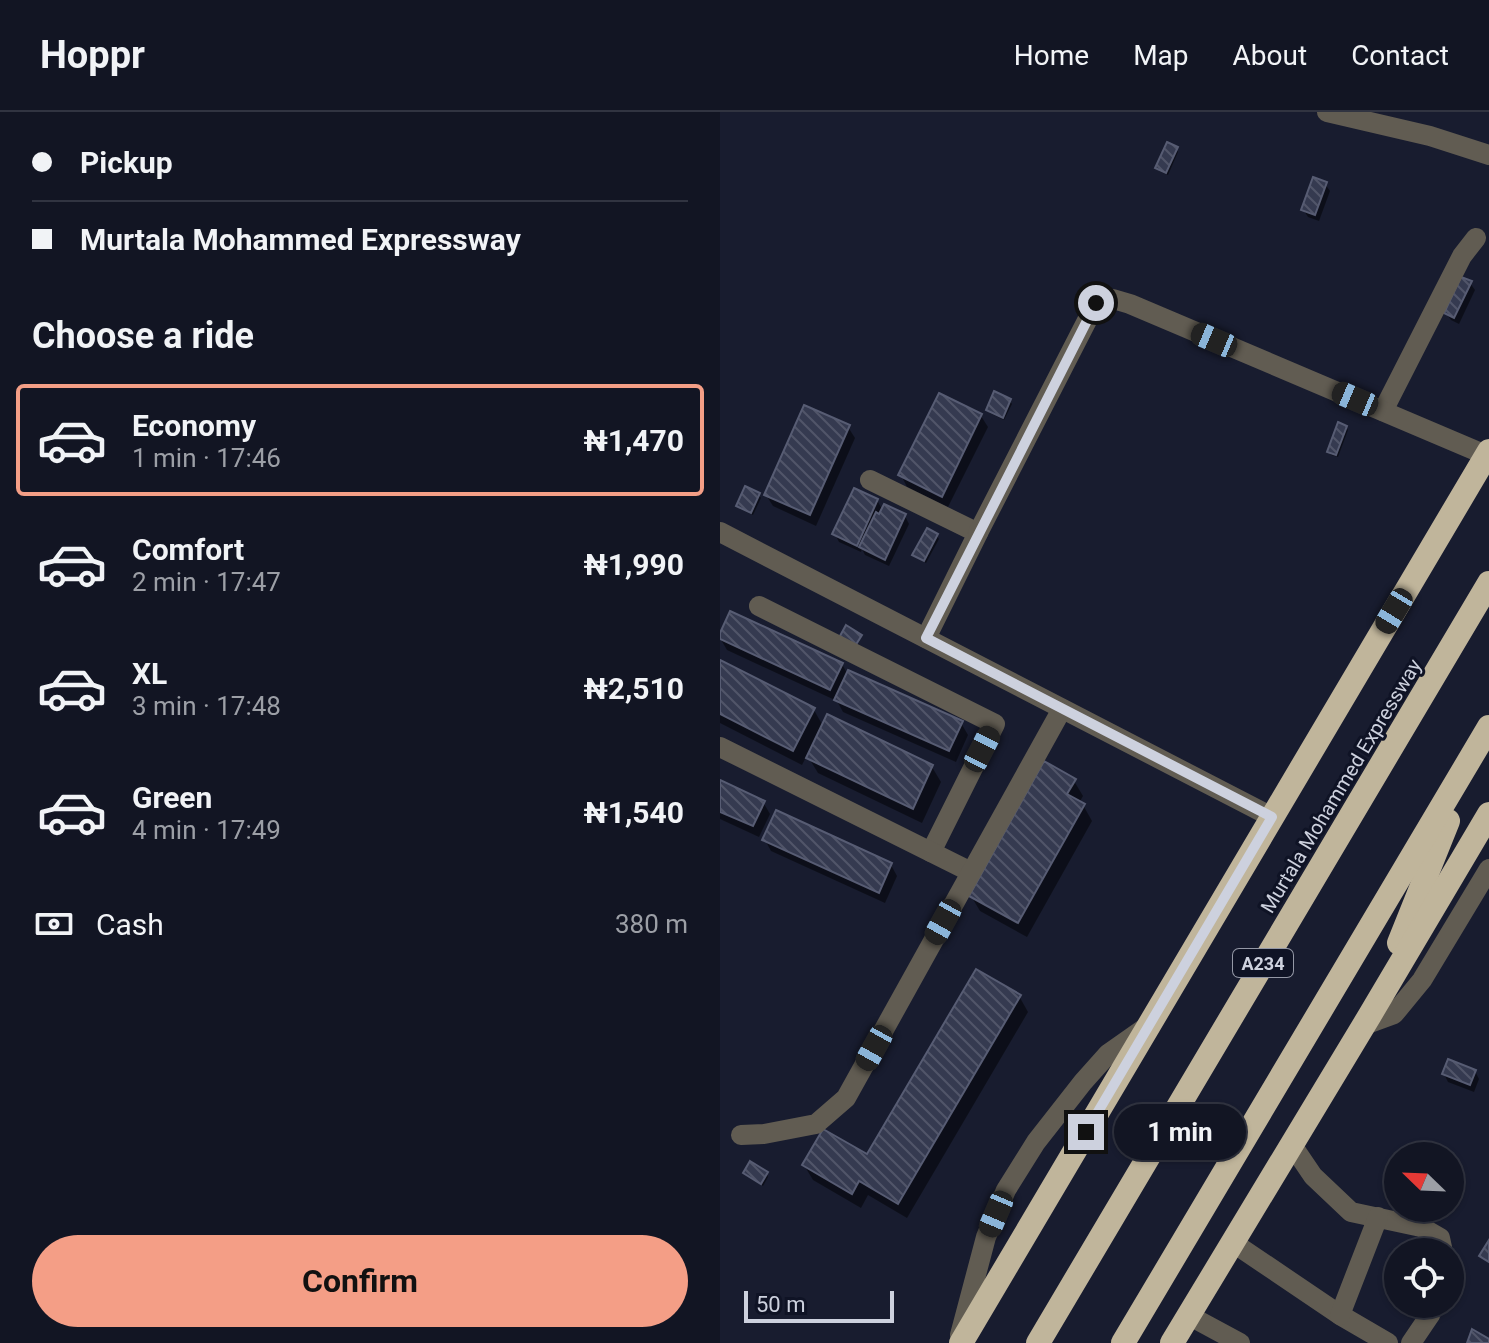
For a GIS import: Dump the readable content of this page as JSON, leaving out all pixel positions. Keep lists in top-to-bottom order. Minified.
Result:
{"streets":{"highway":["Murtala Mohammed Expressway","A234"]},"scale_bar":"50 m","north":"top left","page":{"header":"Hoppr","nav":["Home","Map","About","Contact"],"banner":["Pickup","Murtala Mohammed Expressway"],"heading":"Choose a ride","list":[{"name":"Economy","note":"1 min · 17:46","value":"₦1,470"},{"name":"Comfort","note":"2 min · 17:47","value":"₦1,990"},{"name":"XL","note":"3 min · 17:48","value":"₦2,510"},{"name":"Green","note":"4 min · 17:49","value":"₦1,540"}],"pay":["Cash","380 m"],"bubble":"1 min","buttons":"Confirm","scale":"50 m"}}
